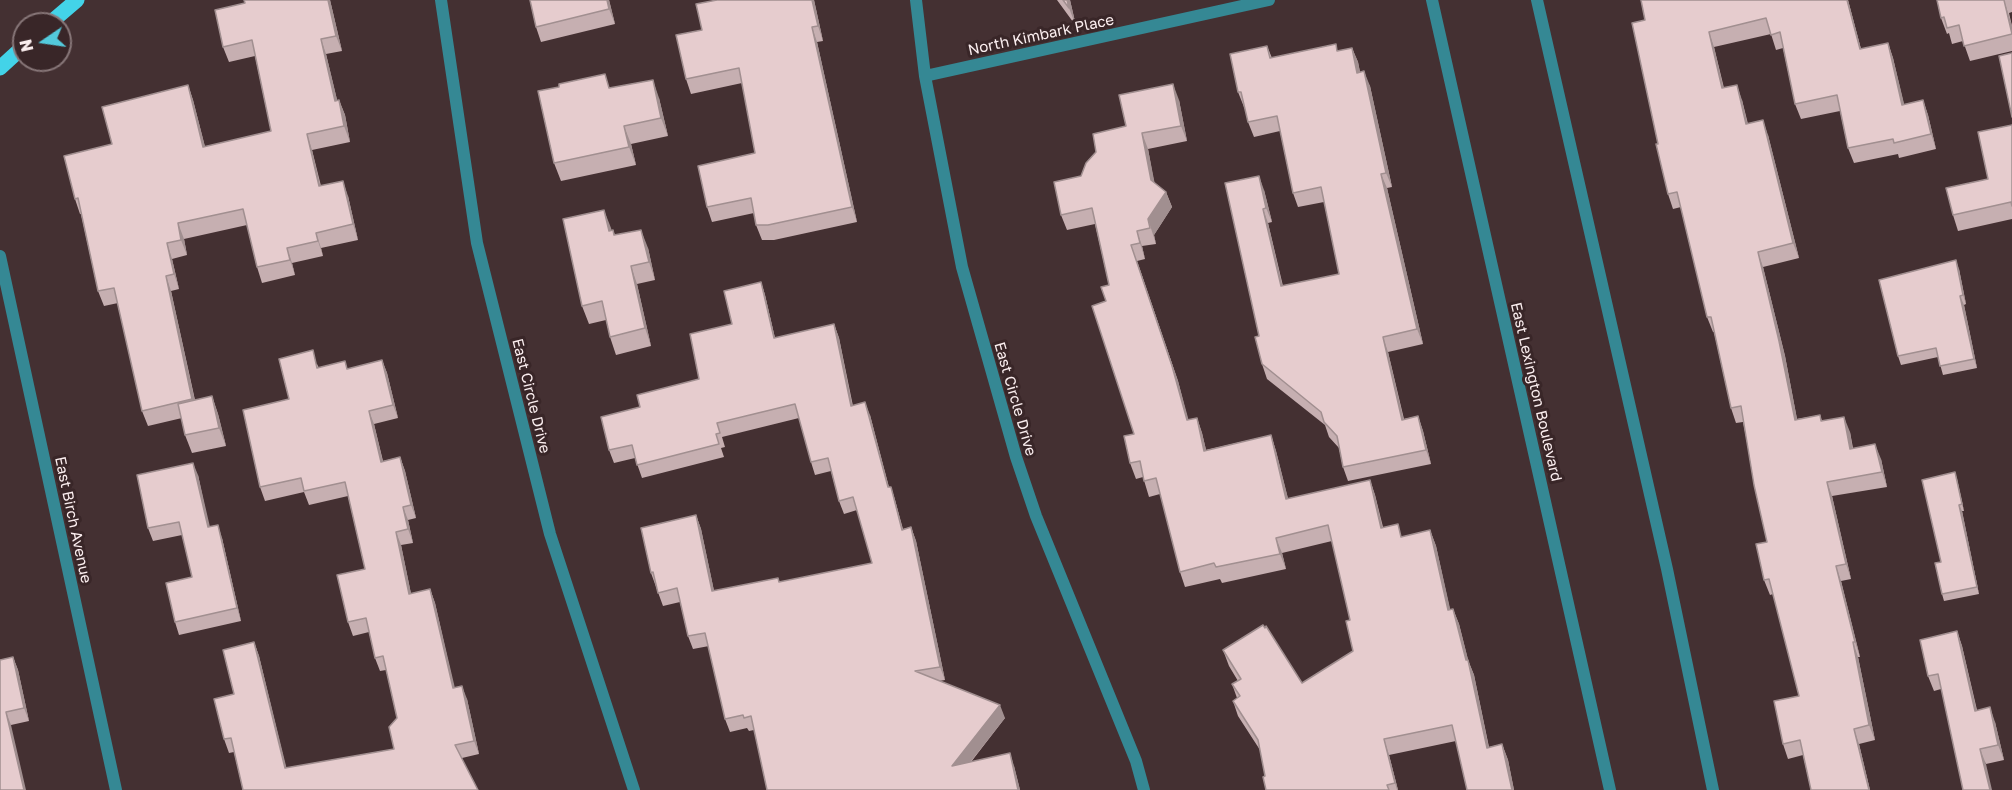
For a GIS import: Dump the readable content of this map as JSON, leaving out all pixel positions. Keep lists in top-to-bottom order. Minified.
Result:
{"streets":{"street":["North Kimbark Place","East Lexington Boulevard","East Circle Drive","East Birch Avenue"]},"crossings":[["North Kimbark Place","East Circle Drive"]],"north":"left"}
